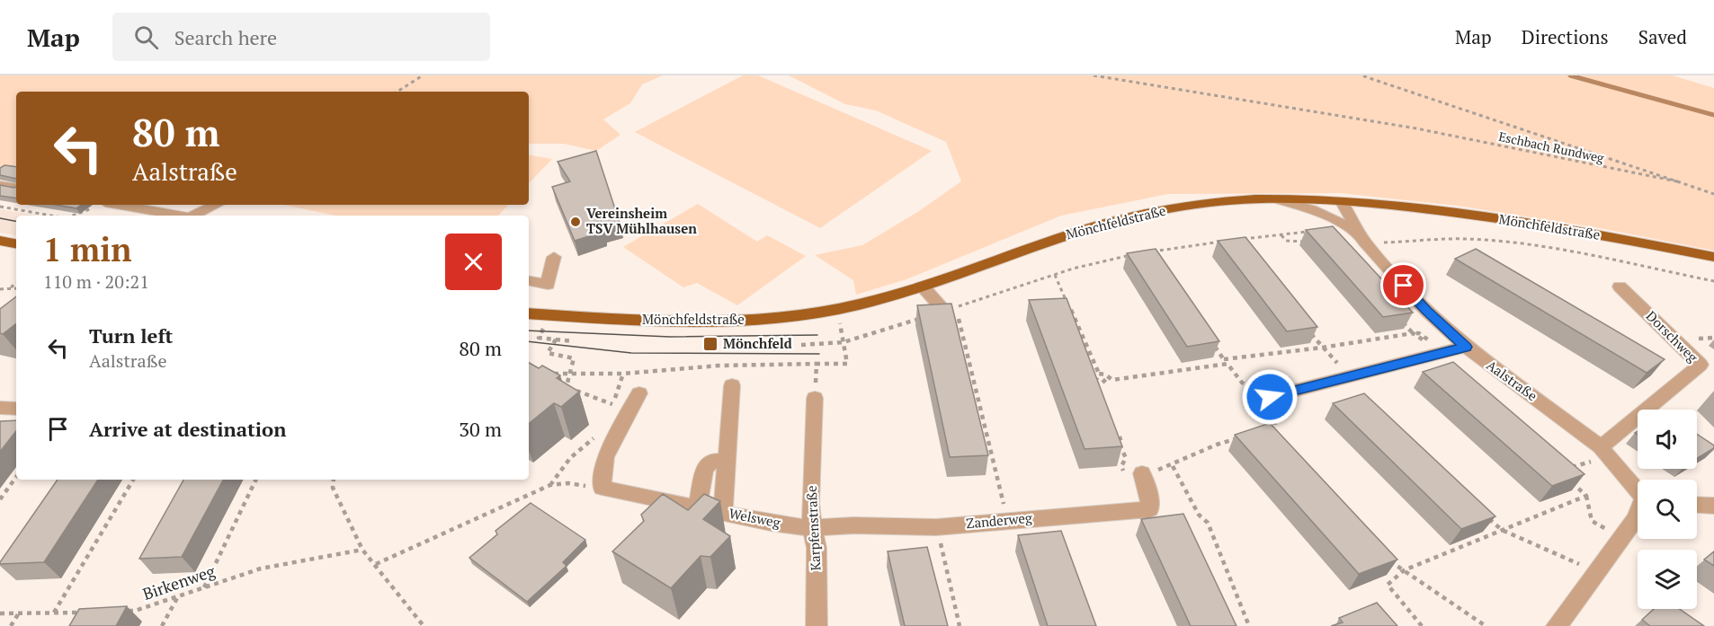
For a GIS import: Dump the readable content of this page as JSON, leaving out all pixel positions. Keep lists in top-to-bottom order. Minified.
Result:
{"streets":{"main road":["Mönchfeldstraße"],"street":["Dorschweg","Aalstraße","Welsweg","Zanderweg","Karpfenstraße"],"path":["Eschbach Rundweg","Birkenweg"]},"crossings":[["Mönchfeldstraße","Aalstraße"],["Dorschweg","Aalstraße"],["Welsweg","Zanderweg"],["Welsweg","Karpfenstraße"],["Zanderweg","Karpfenstraße"]],"places":{"other":["Vereinsheim TSV Mühlhausen"],"transit":["Mönchfeld"]},"page":{"header":"Map","search":"Search here","nav":["Map","Directions","Saved"],"turn":["80 m","Aalstraße"],"heading":["1 min","110 m · 20:21"],"list":[{"name":"Turn left","note":"Aalstraße","value":"80 m"},{"name":"Arrive at destination","value":"30 m"}]}}
